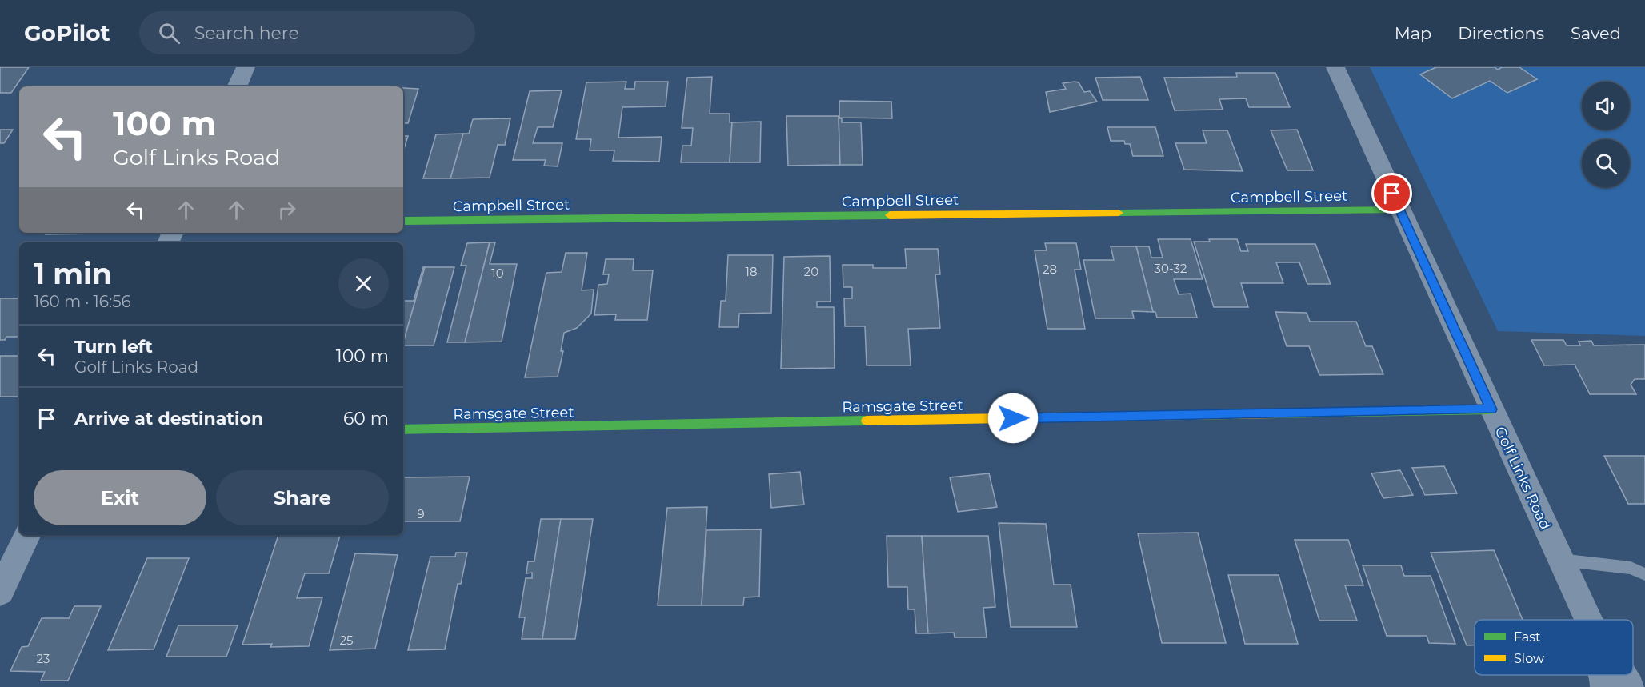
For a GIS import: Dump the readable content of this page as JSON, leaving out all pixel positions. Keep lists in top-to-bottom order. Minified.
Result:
{"streets":{"street":["Campbell Street","Ramsgate Street","Golf Links Road"]},"crossings":[["Campbell Street","Golf Links Road"],["Ramsgate Street","Golf Links Road"]],"house_numbers":["30-32","28","18","20","10","9","25","23"],"legend":["Fast","Slow"],"page":{"header":"GoPilot","search":"Search here","nav":["Map","Directions","Saved"],"turn":["100 m","Golf Links Road"],"heading":["1 min","160 m · 16:56"],"list":[{"name":"Turn left","note":"Golf Links Road","value":"100 m"},{"name":"Arrive at destination","value":"60 m"}],"buttons":["Exit","Share"]}}
